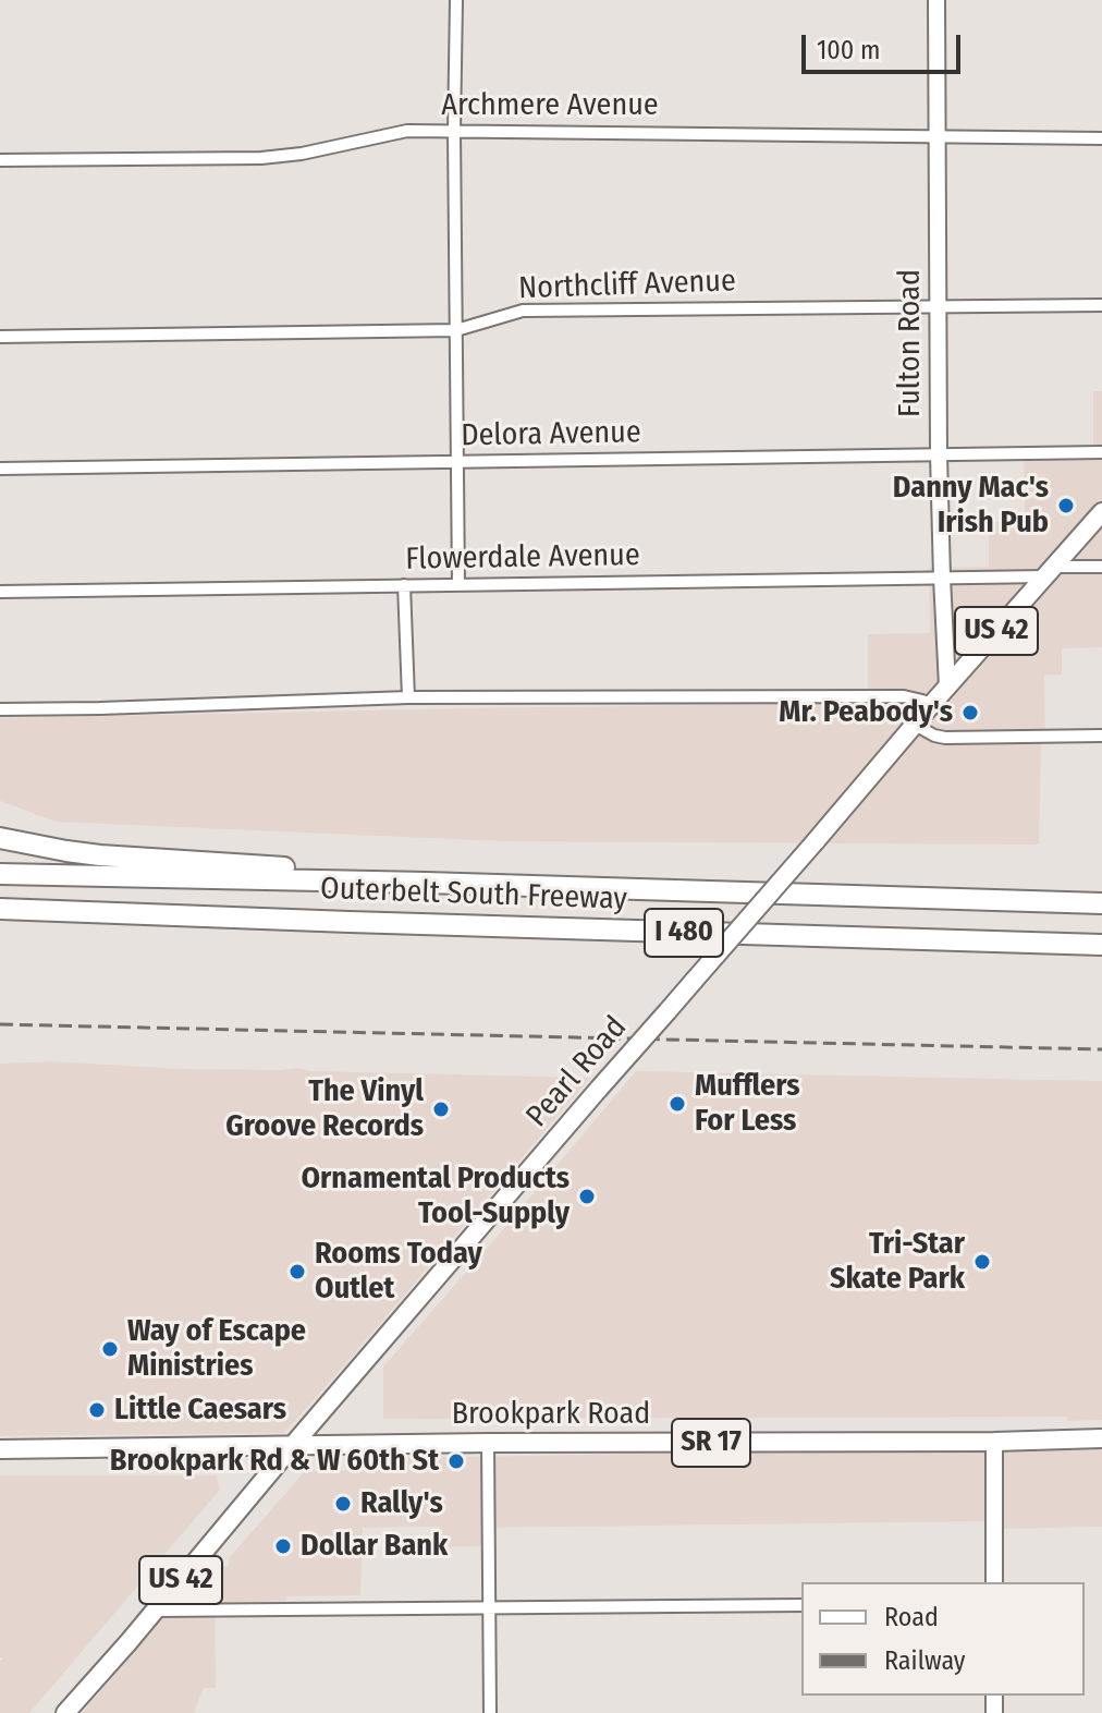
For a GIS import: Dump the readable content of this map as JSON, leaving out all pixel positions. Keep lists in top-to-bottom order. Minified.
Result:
{"streets":{"highway":["Outerbelt South Freeway","I 480"],"main road":["Fulton Road","US 42","Pearl Road","Brookpark Road","SR 17"],"street":["Archmere Avenue","Northcliff Avenue","Delora Avenue","Flowerdale Avenue"]},"crossings":[["Archmere Avenue","Fulton Road"],["Northcliff Avenue","Fulton Road"],["Fulton Road","Delora Avenue"],["Fulton Road","Flowerdale Avenue"],["Fulton Road","Pearl Road"],["Flowerdale Avenue","Pearl Road"],["Pearl Road","Brookpark Road"]],"places":["Danny Mac's Irish Pub","Mr. Peabody's","Mufflers For Less","The Vinyl Groove Records","Ornamental Products Tool-Supply","Tri-Star Skate Park","Rooms Today Outlet","Way of Escape Ministries","Little Caesars","Brookpark Rd & W 60th St","Rally's","Dollar Bank"],"legend":["Road","Railway"],"scale_bar":"100 m"}
